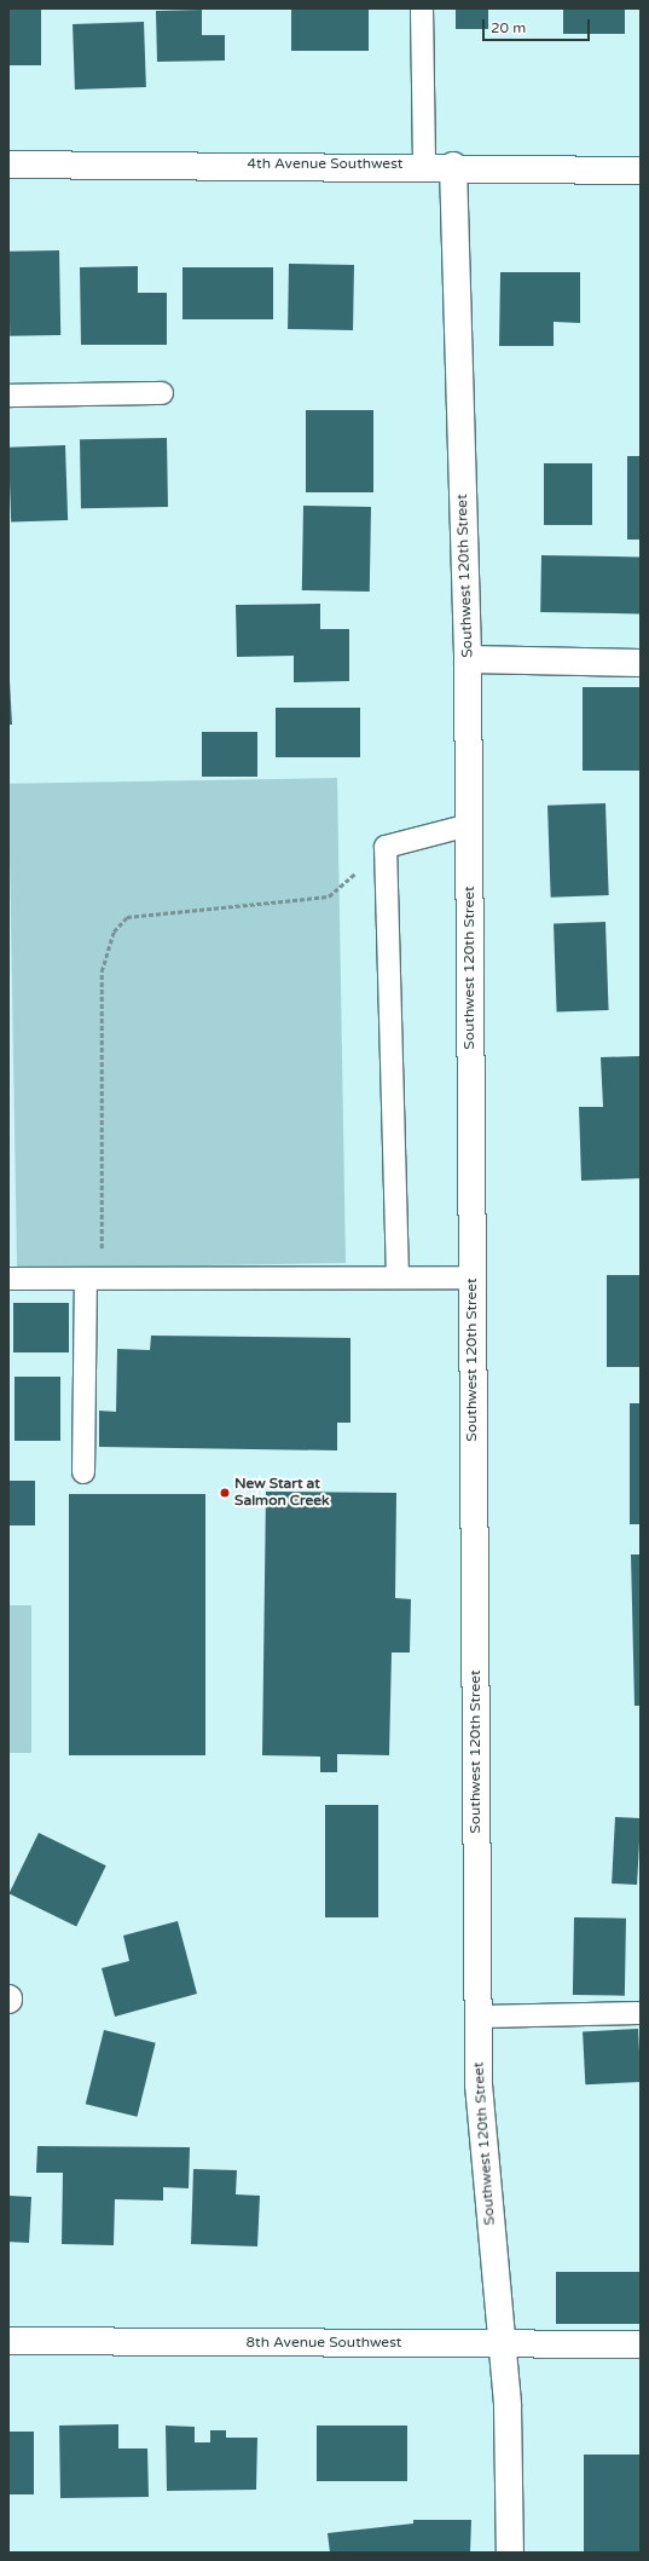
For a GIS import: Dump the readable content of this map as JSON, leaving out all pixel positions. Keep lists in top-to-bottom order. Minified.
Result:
{"streets":{"street":["4th Avenue Southwest","Southwest 120th Street","8th Avenue Southwest"]},"crossings":[["4th Avenue Southwest","Southwest 120th Street"],["Southwest 120th Street","8th Avenue Southwest"]],"places":["New Start at Salmon Creek"],"scale_bar":"20 m"}
